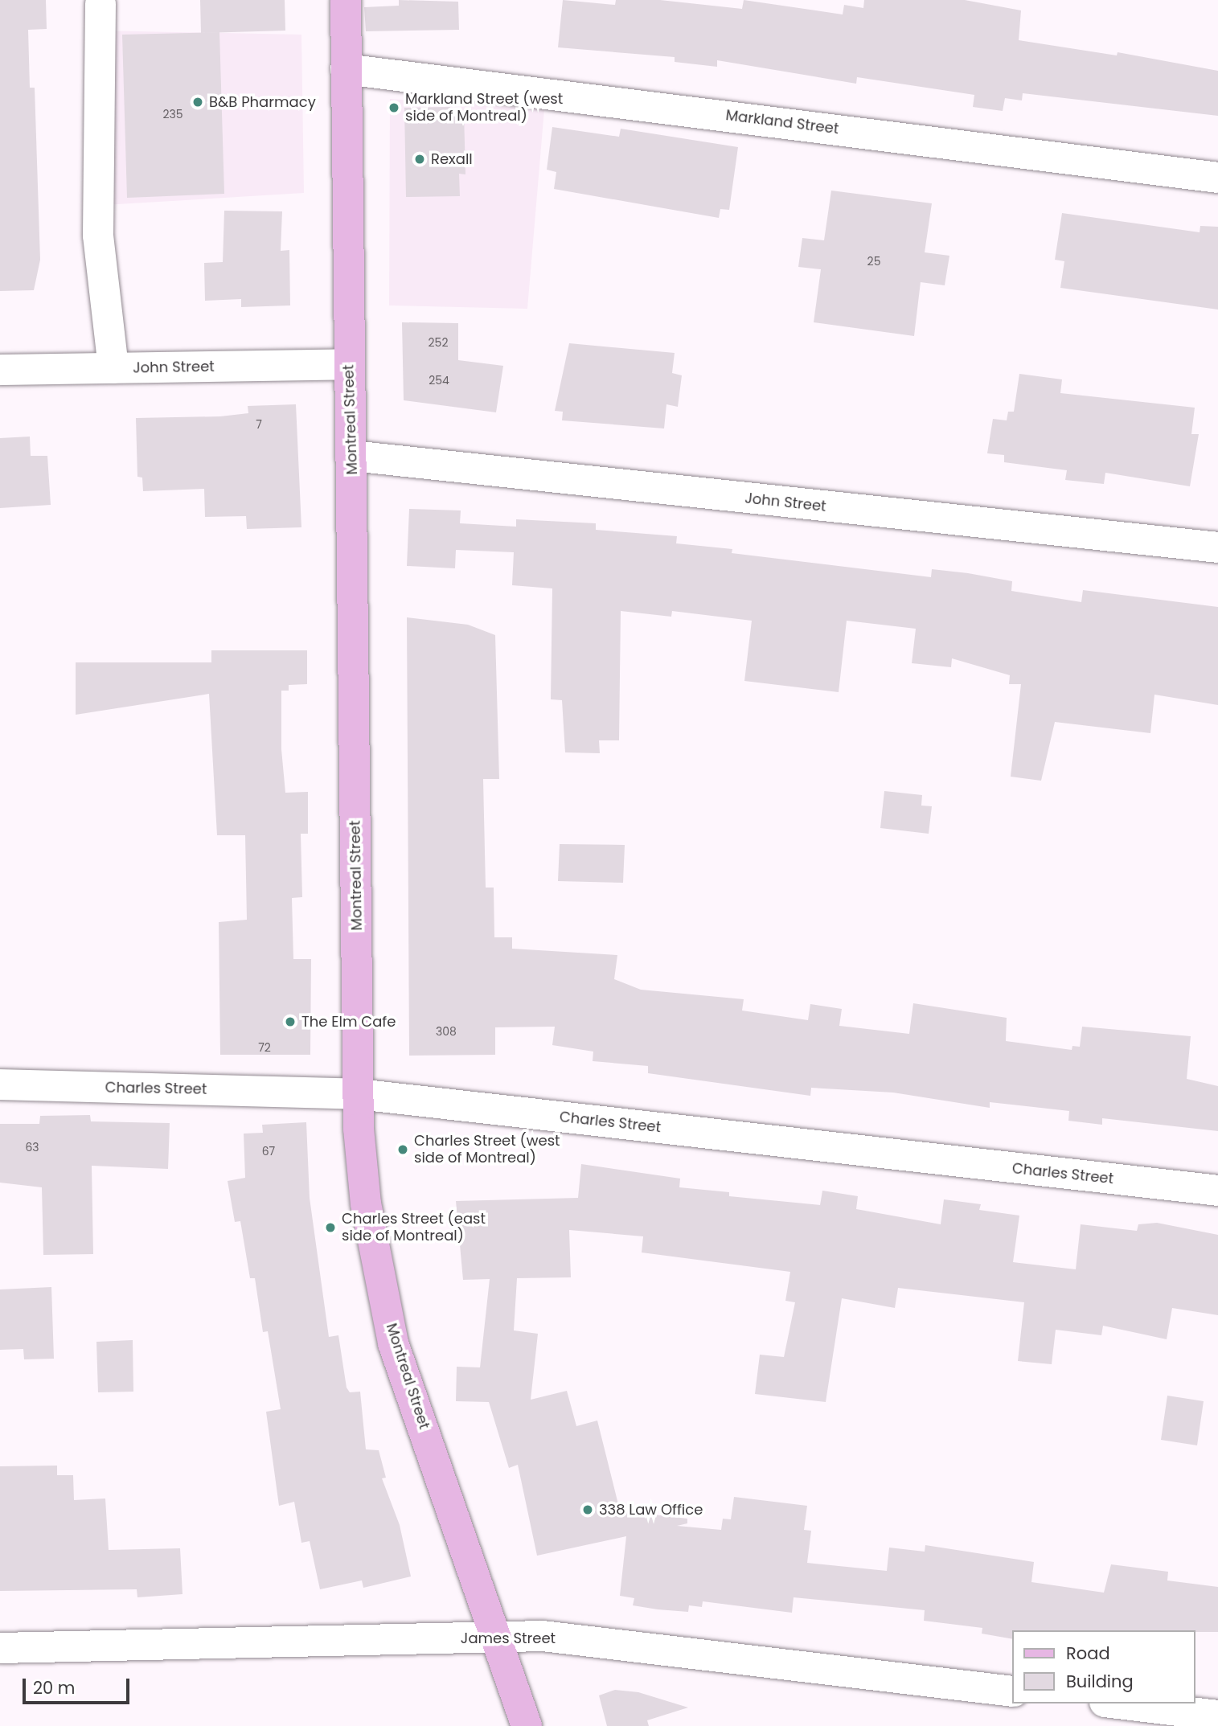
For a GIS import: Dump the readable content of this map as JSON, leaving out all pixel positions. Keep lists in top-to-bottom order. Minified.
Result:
{"streets":{"main road":["Montreal Street"],"street":["Markland Street","John Street","Charles Street","James Street"]},"crossings":[["Markland Street","Montreal Street"],["John Street","Montreal Street"],["Montreal Street","Charles Street"],["Montreal Street","James Street"]],"places":["B&B Pharmacy","Markland Street (west side of Montreal)","Rexall","The Elm Cafe","Charles Street (west side of Montreal)","Charles Street (east side of Montreal)","338 Law Office"],"house_numbers":["235","25","252","254","7","308","72","63","67"],"legend":["Road","Building"],"scale_bar":"20 m"}
